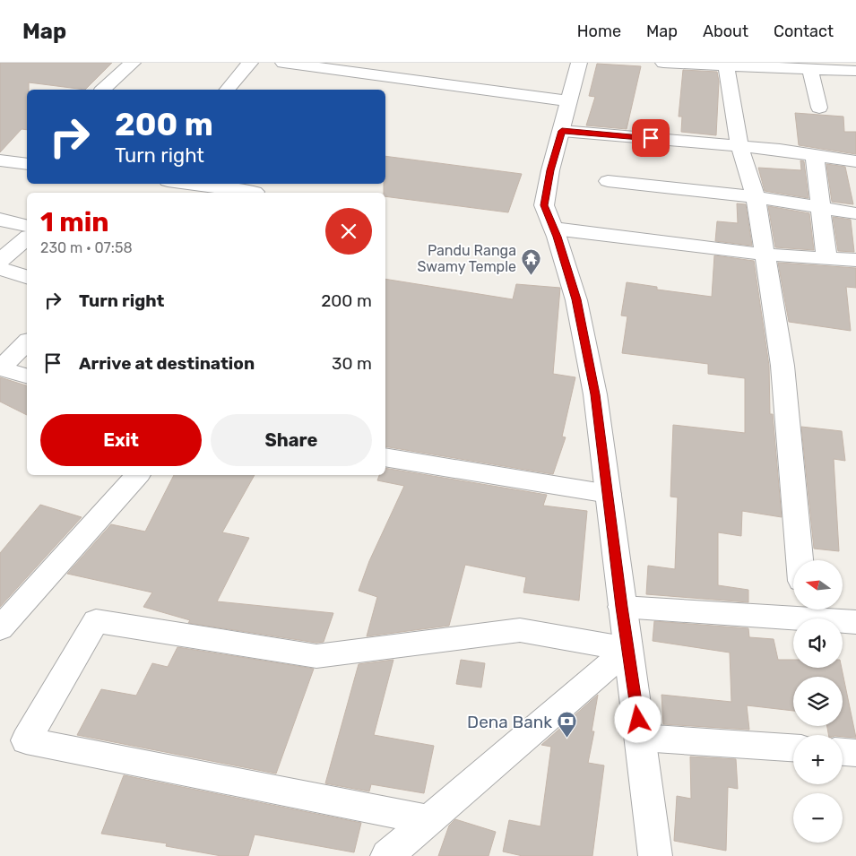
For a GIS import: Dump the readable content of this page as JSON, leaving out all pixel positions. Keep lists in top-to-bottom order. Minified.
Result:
{"places":{"temple":["Pandu Ranga Swamy Temple"],"bank":["Dena Bank"]},"north":"left","page":{"header":"Map","nav":["Home","Map","About","Contact"],"turn":["200 m","Turn right"],"heading":["1 min","230 m · 07:58"],"list":[{"name":"Turn right","value":"200 m"},{"name":"Arrive at destination","value":"30 m"}],"buttons":["Exit","Share"],"map_buttons":["+","−"]}}
